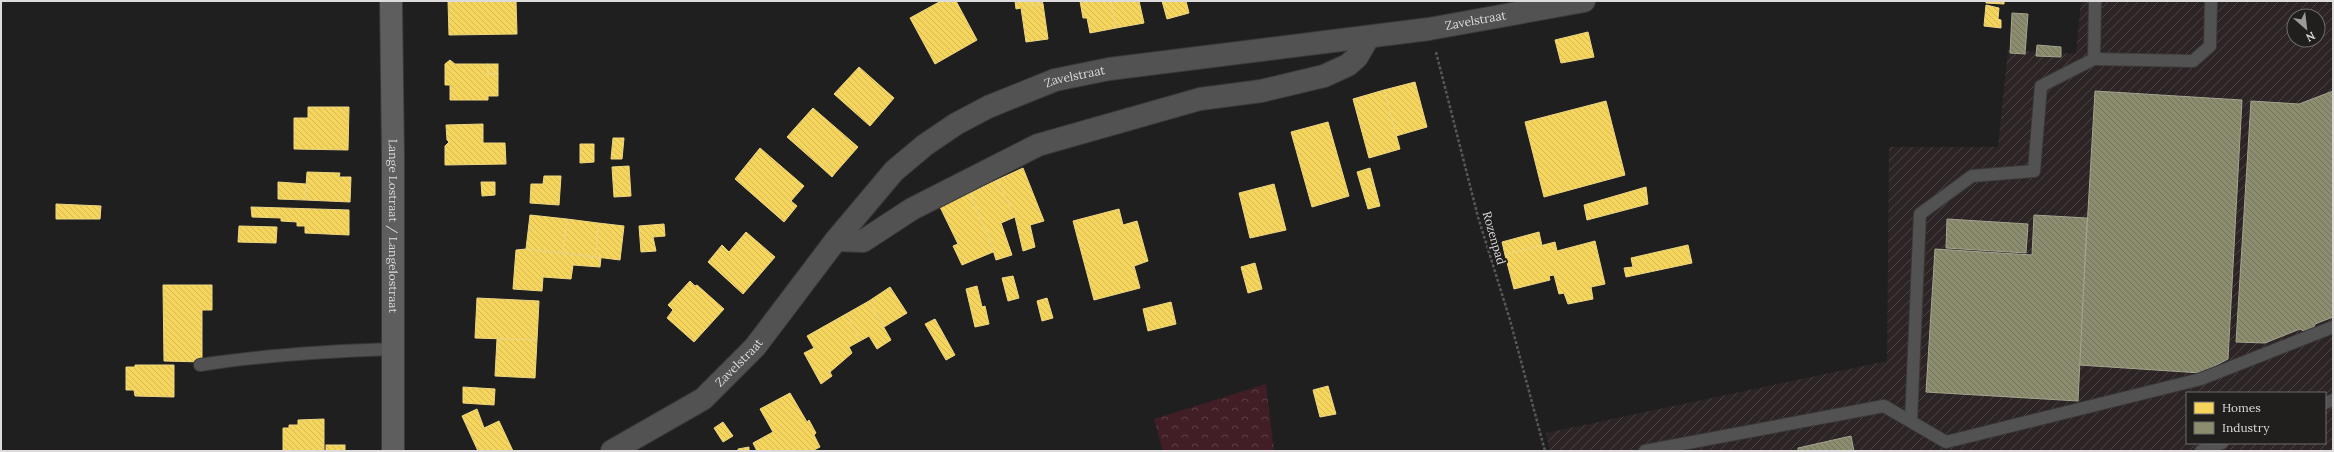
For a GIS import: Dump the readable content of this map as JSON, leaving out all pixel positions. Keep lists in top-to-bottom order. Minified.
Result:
{"streets":{"street":["Zavelstraat","Lange Lostraat / Langelostraat"],"path":["Rozenpad"]},"crossings":[["Zavelstraat","Rozenpad"]],"legend":["Homes","Industry"],"north":"bottom right"}
